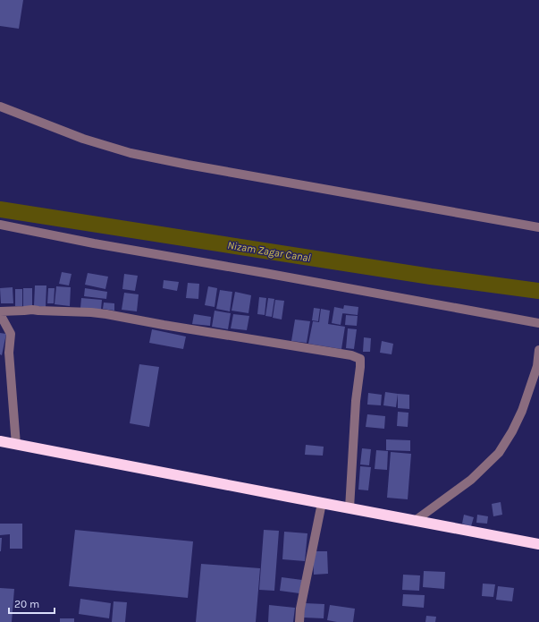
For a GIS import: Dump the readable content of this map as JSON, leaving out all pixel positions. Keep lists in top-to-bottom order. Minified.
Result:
{"water":["Nizam Zagar Canal"],"scale_bar":"20 m"}
